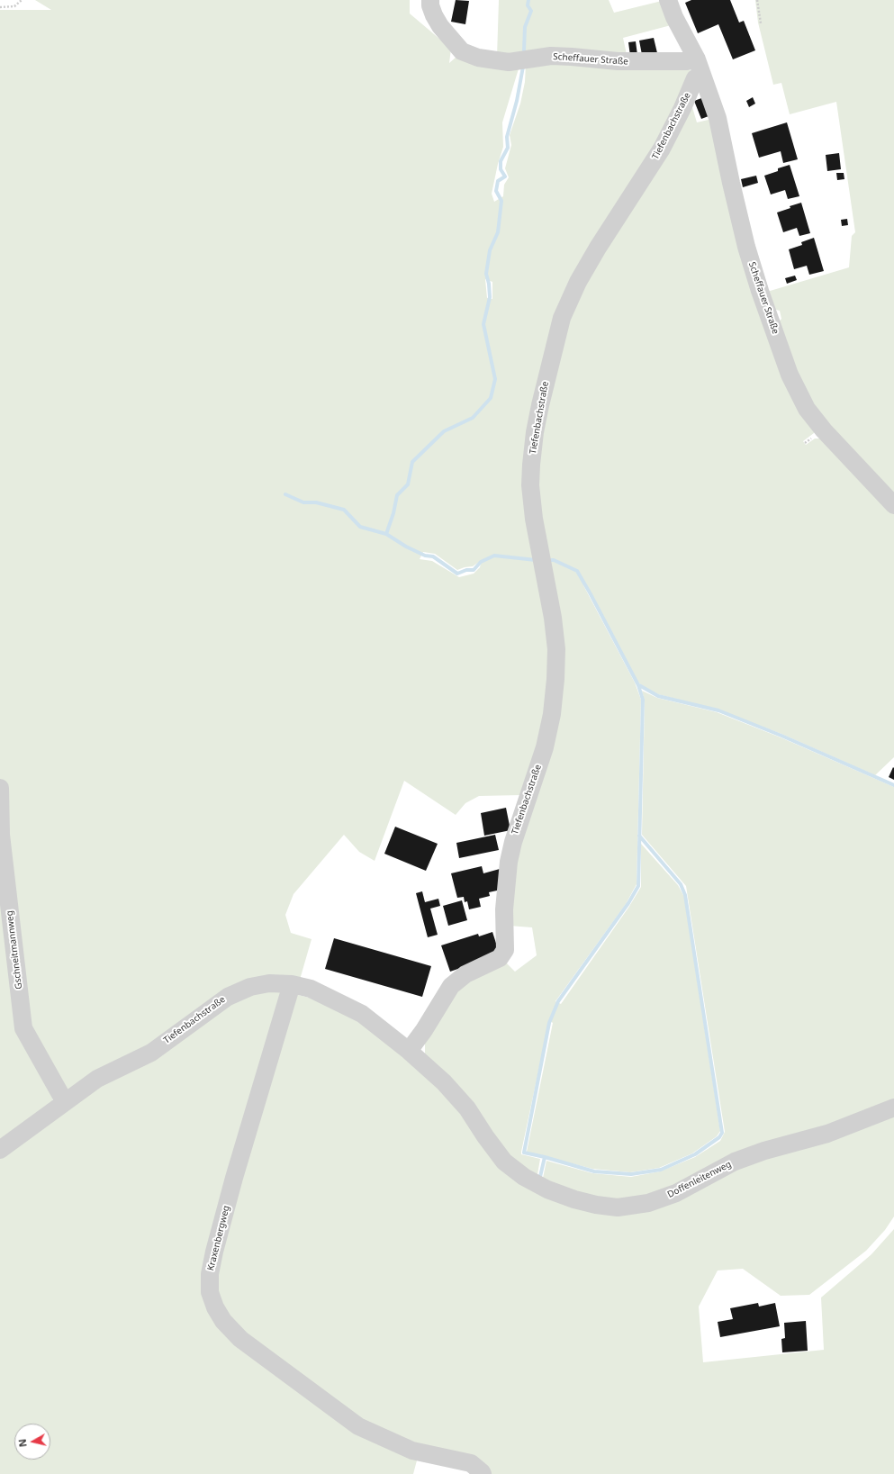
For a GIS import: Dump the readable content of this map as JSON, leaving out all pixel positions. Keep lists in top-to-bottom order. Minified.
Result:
{"streets":{"street":["Scheffauer Straße","Tiefenbachstraße","Gschneitmannweg","Doffenleitenweg","Kraxenbergweg"]},"crossings":[["Scheffauer Straße","Tiefenbachstraße"],["Tiefenbachstraße","Gschneitmannweg"],["Tiefenbachstraße","Doffenleitenweg"],["Tiefenbachstraße","Kraxenbergweg"]],"north":"left"}
